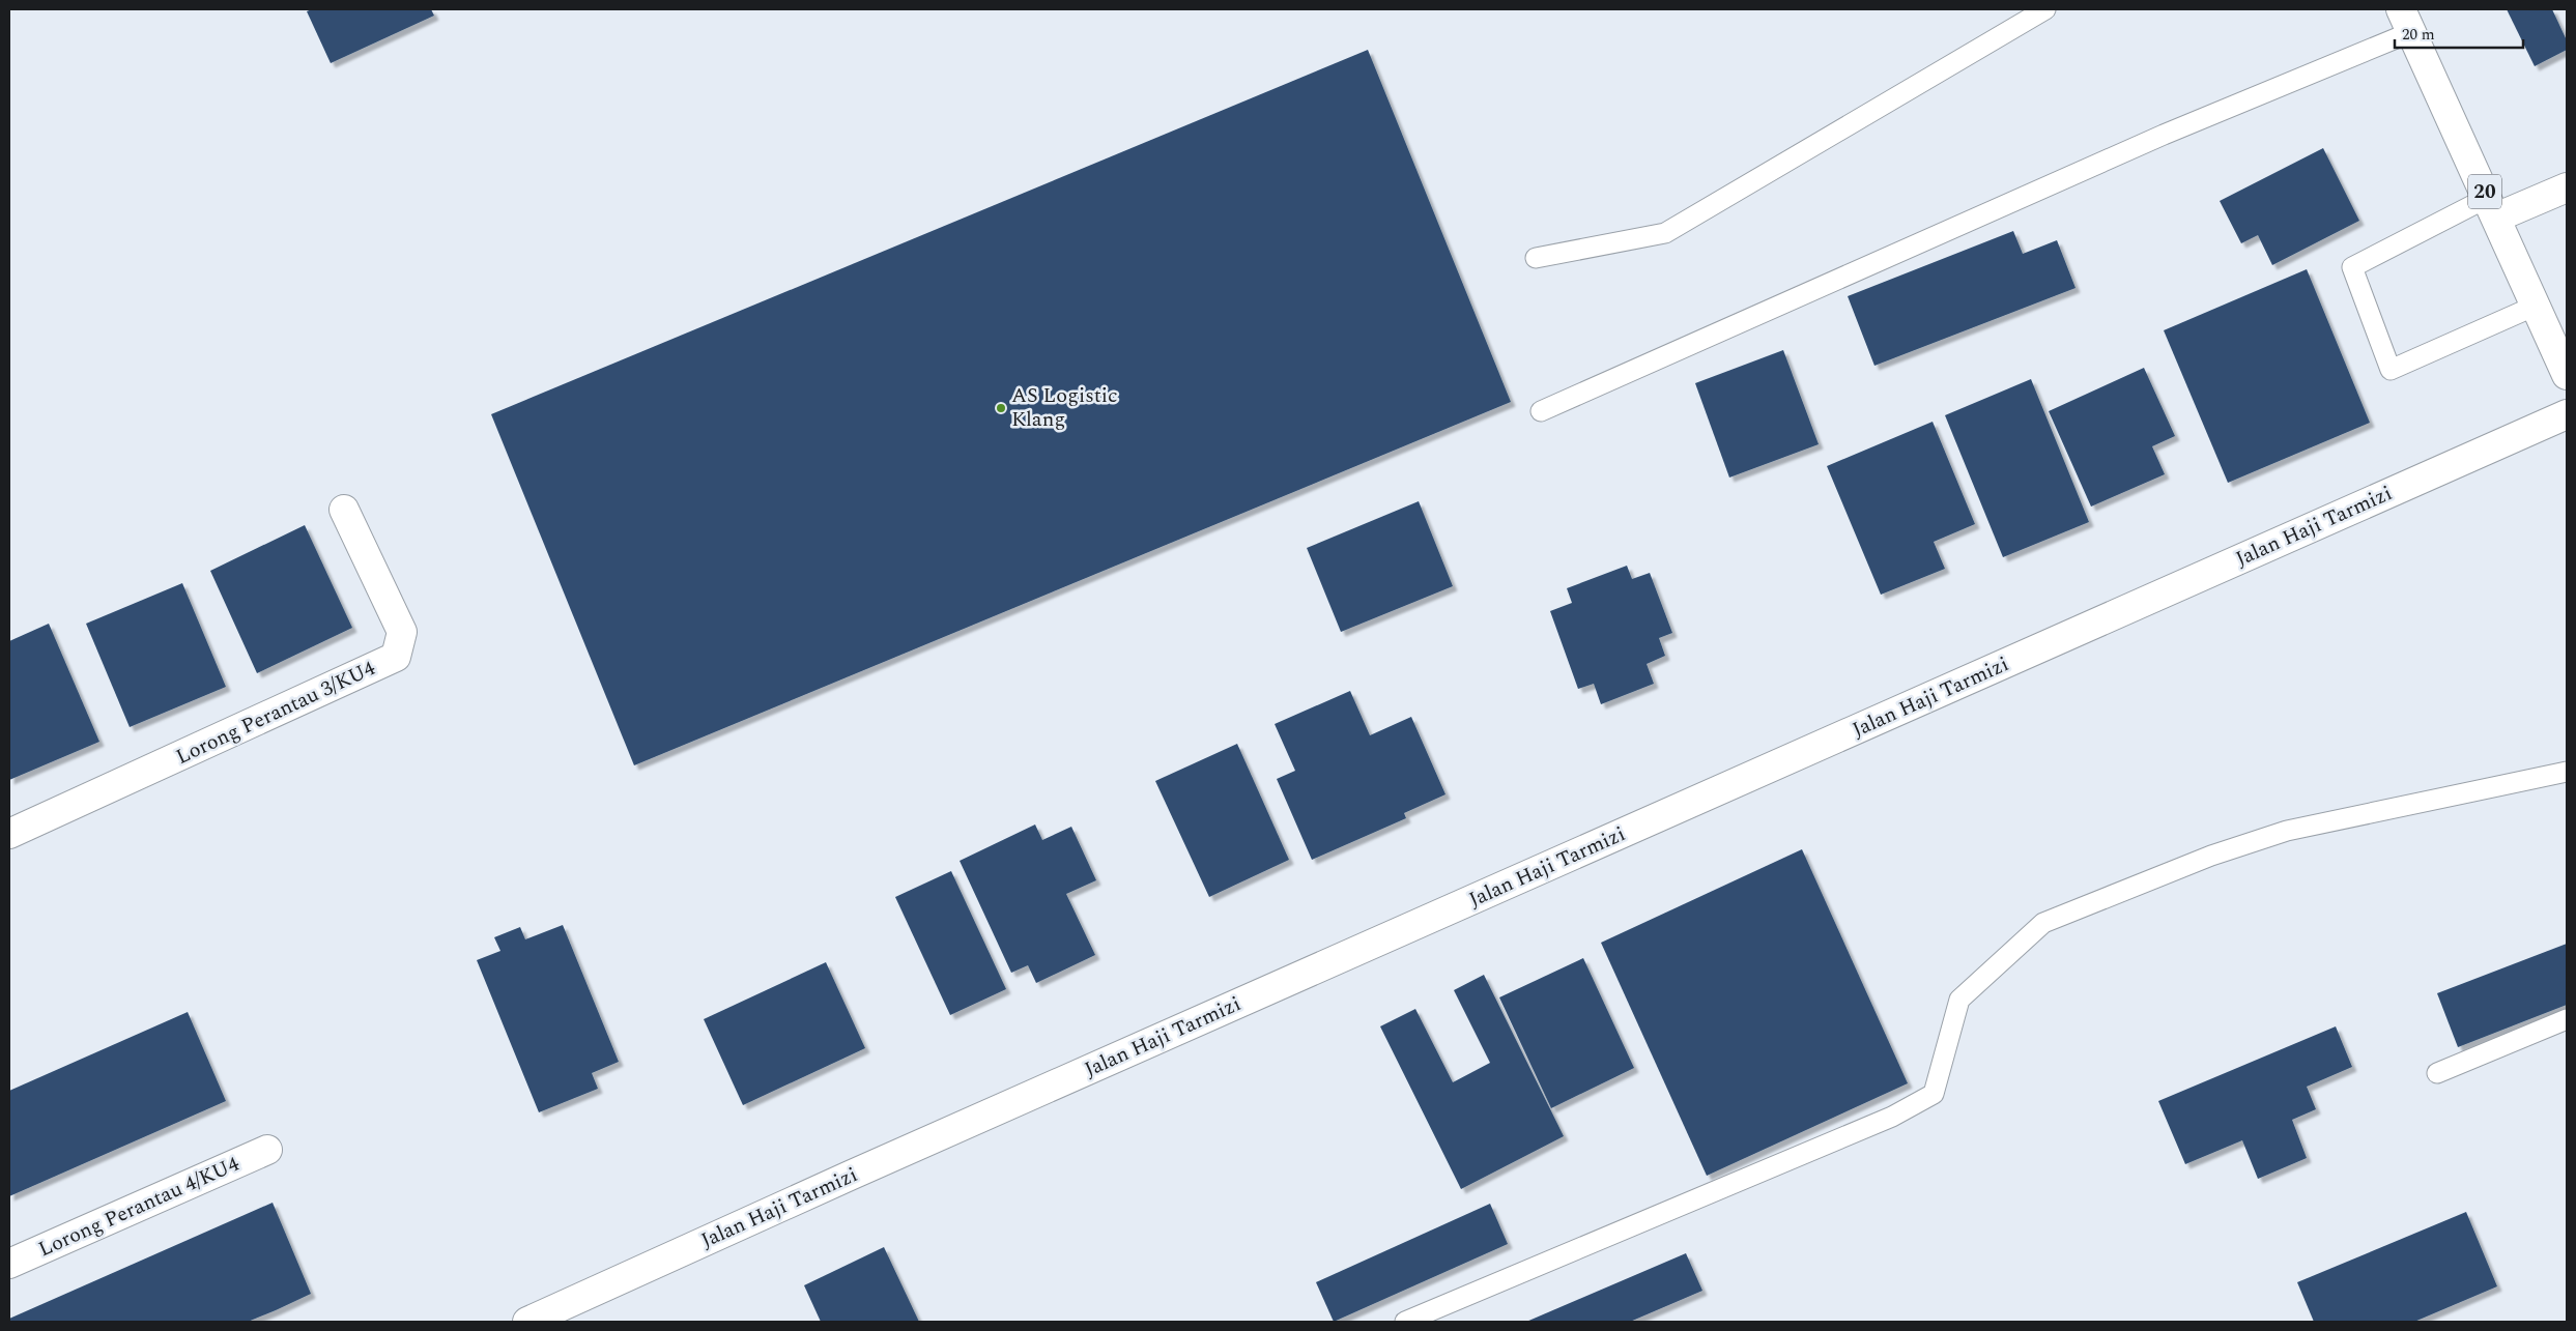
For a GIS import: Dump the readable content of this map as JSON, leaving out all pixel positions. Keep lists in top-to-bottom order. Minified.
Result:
{"streets":{"main road":["20","Jalan Haji Tarmizi","Lorong Perantau 3/KU4","Lorong Perantau 4/KU4"]},"places":["AS Logistic Klang"],"scale_bar":"20 m"}
